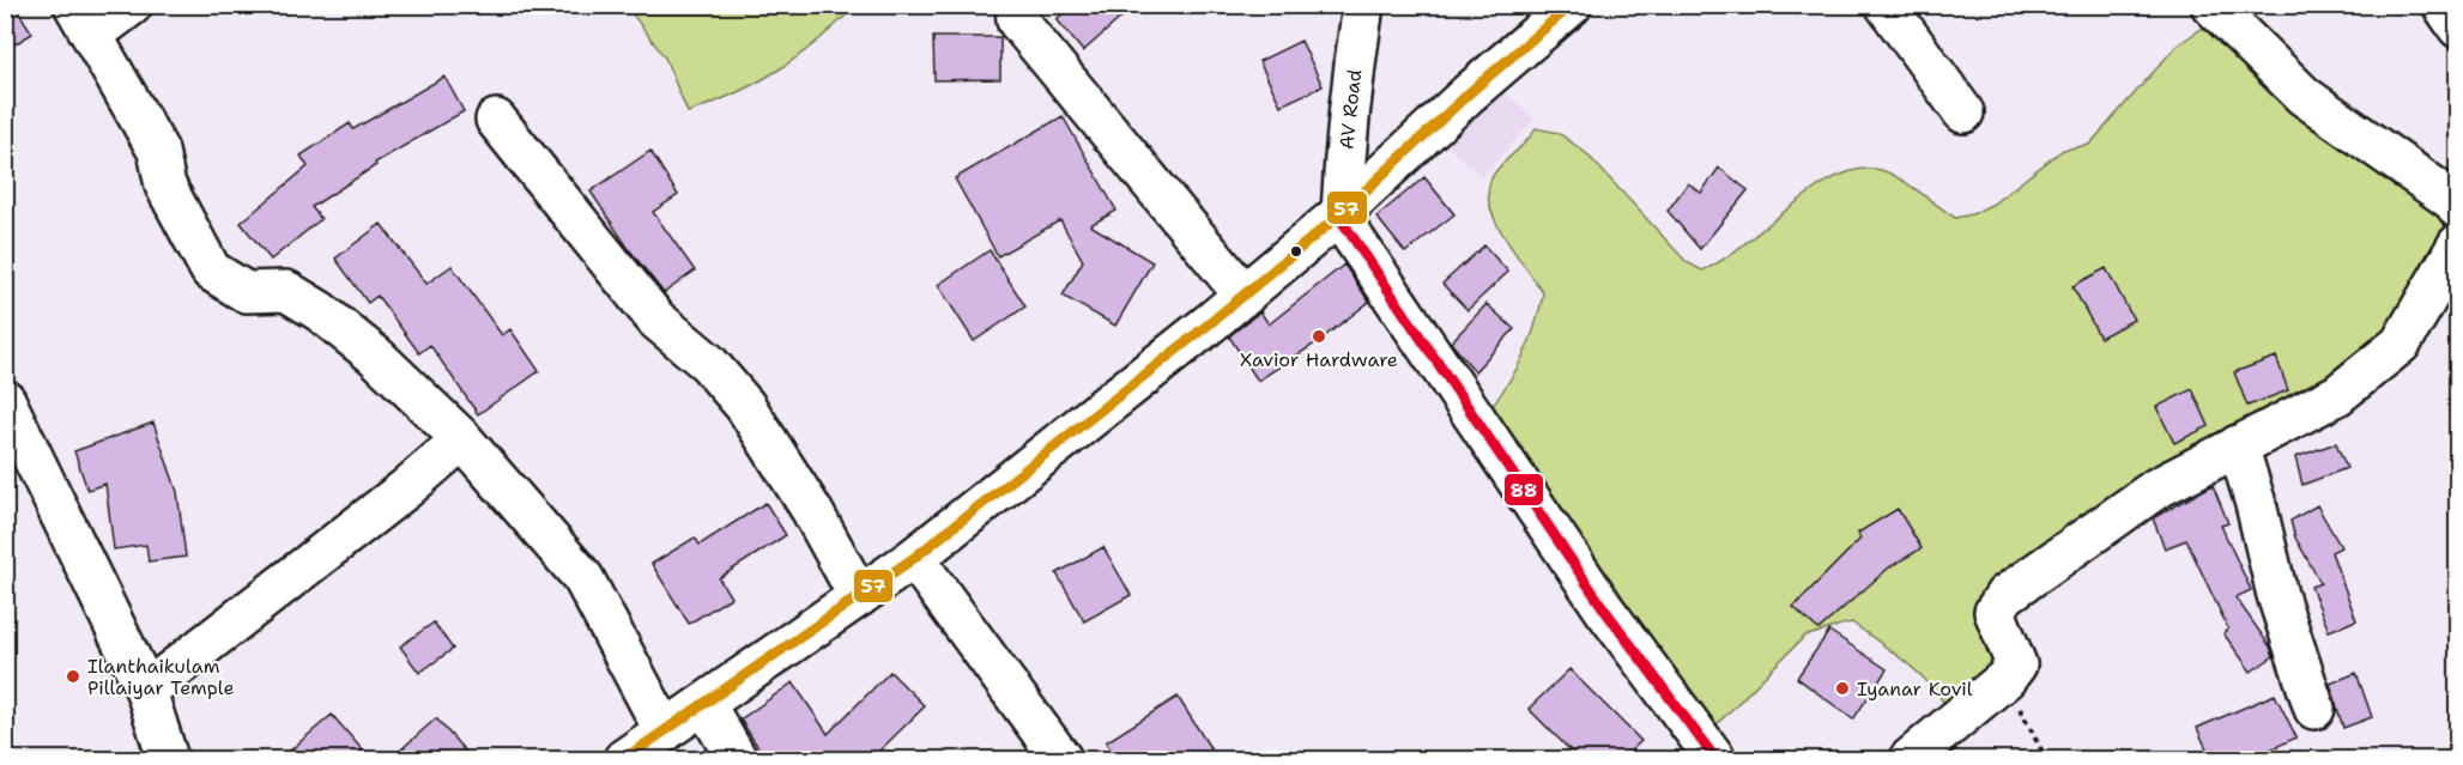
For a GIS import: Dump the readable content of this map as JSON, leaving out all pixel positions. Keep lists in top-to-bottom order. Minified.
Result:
{"streets":{"street":["AV Road"]},"places":["Xavior Hardware","Ilanthaikulam Pillaiyar Temple","Iyanar Kovil"],"lines":["transit line 57","transit line 88"]}
